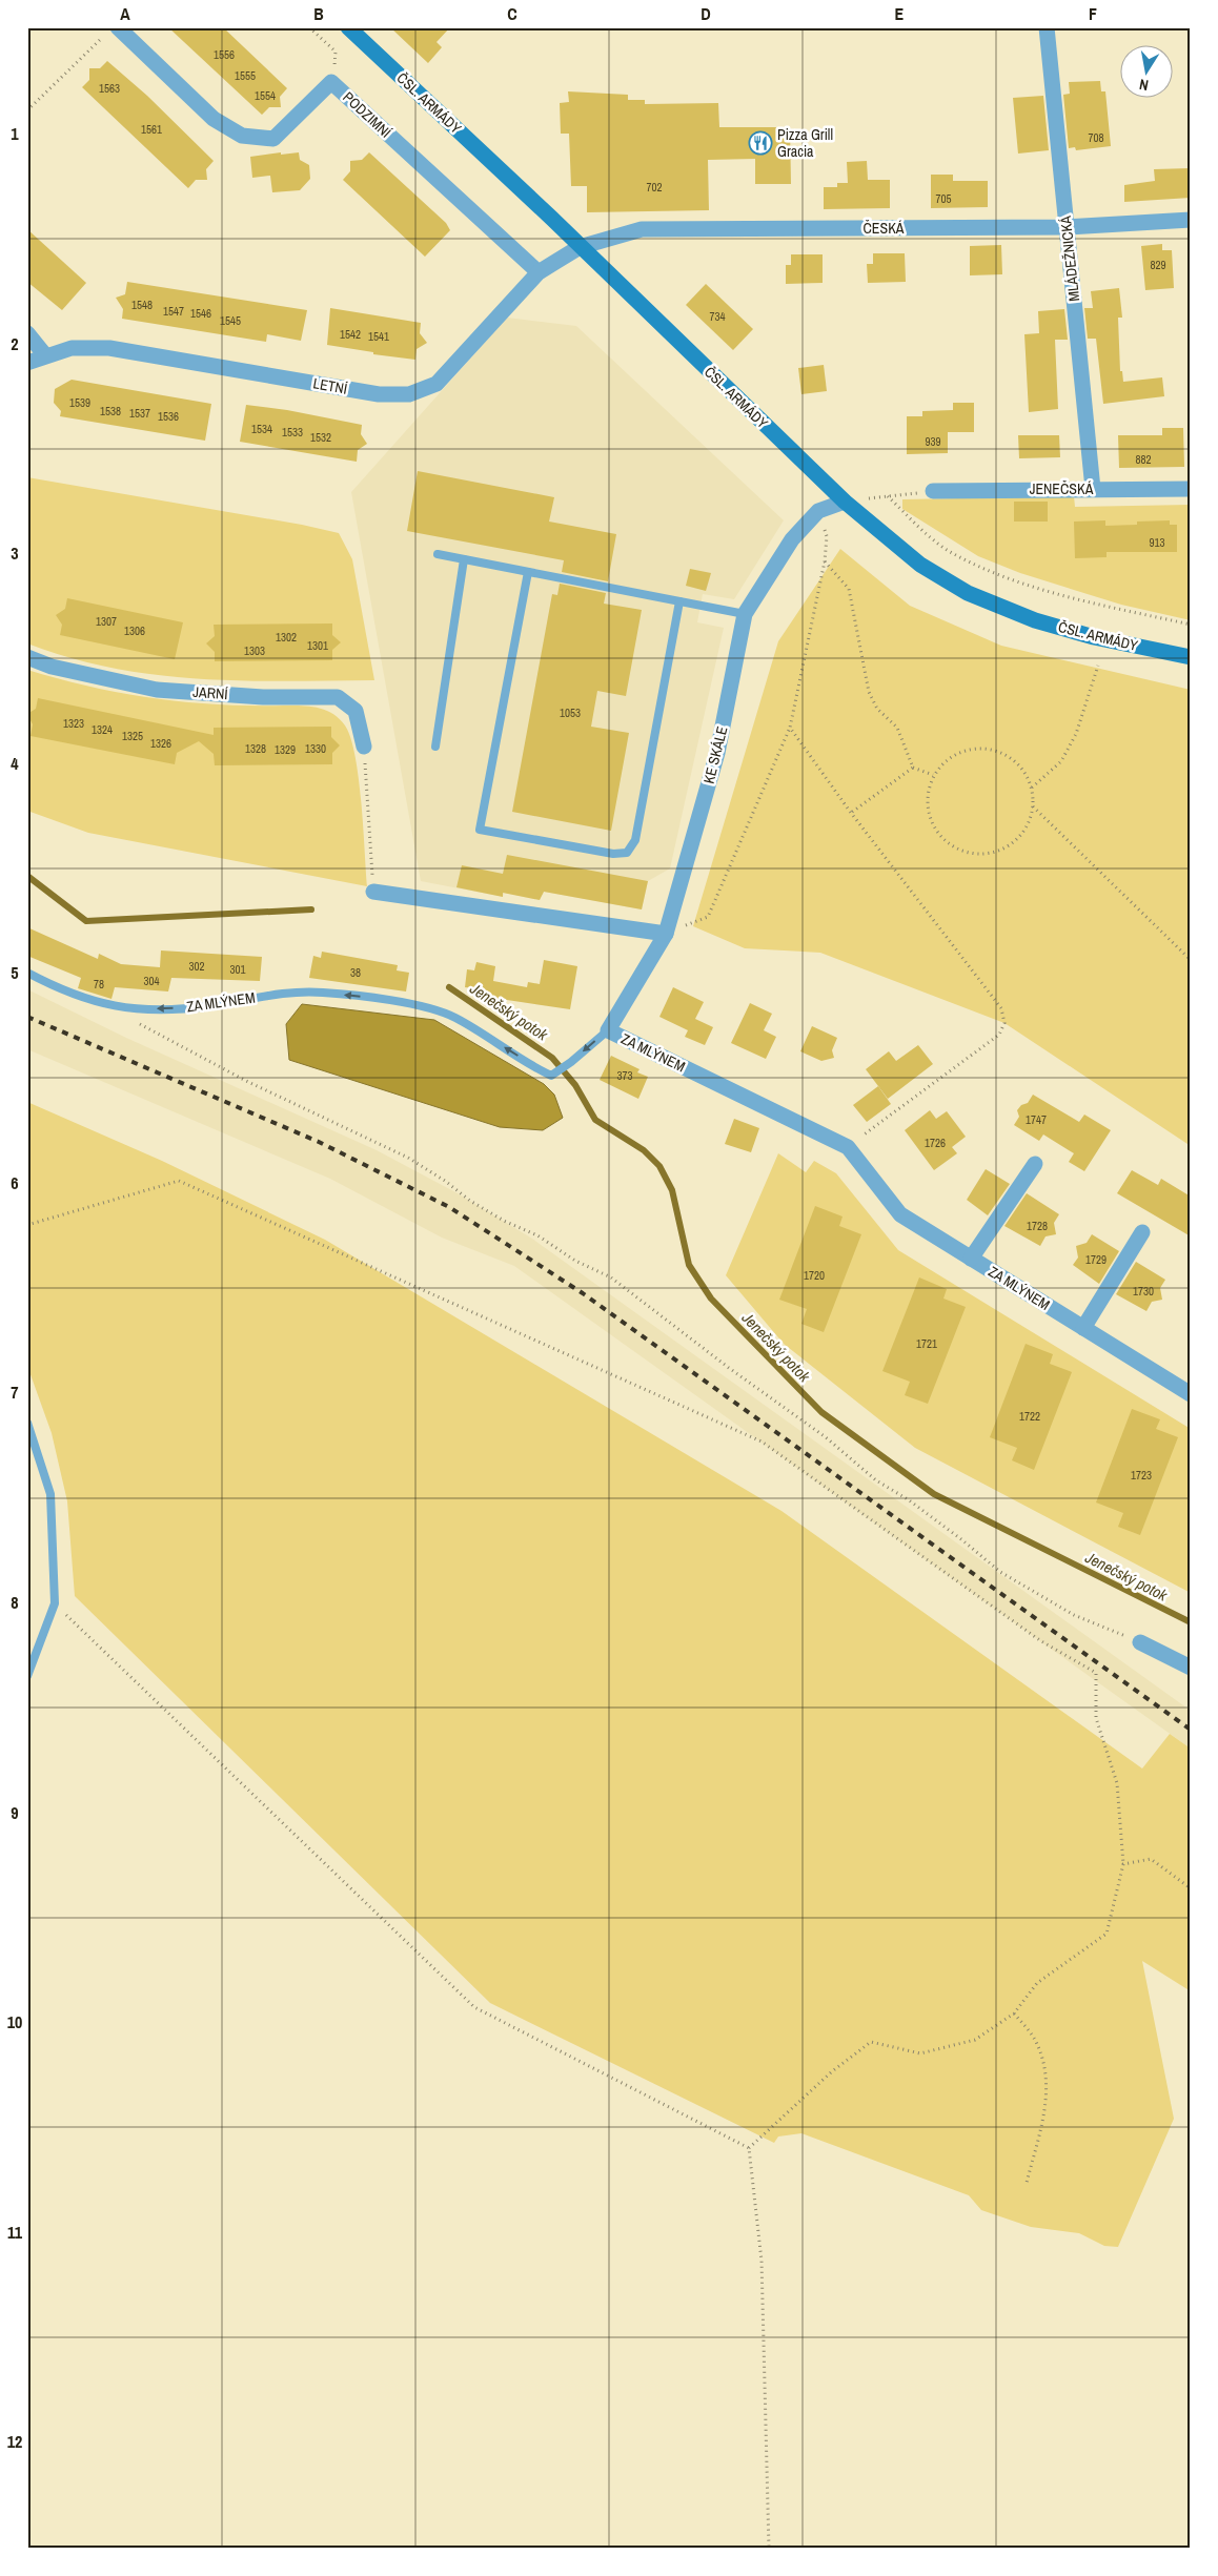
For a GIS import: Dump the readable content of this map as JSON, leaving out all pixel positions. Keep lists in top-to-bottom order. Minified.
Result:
{"streets":{"main road":["ČSL. ARMÁDY"],"street":["PODZIMNÍ","ČESKÁ","MLÁDEŽNICKÁ","LETNÍ","JENEČSKÁ","JARNÍ","KE SKÁLE","ZA MLÝNEM"]},"crossings":[["ČSL. ARMÁDY","ČESKÁ"],["ČSL. ARMÁDY","LETNÍ"],["ČSL. ARMÁDY","KE SKÁLE"],["PODZIMNÍ","LETNÍ"],["ČESKÁ","MLÁDEŽNICKÁ"],["ČESKÁ","LETNÍ"],["MLÁDEŽNICKÁ","JENEČSKÁ"],["KE SKÁLE","ZA MLÝNEM"]],"one_way":["ZA MLÝNEM"],"water":["Jenečský potok"],"places":{"restaurant":["Pizza Grill Gracia"]},"house_numbers":["1556","1555","1563","1554","1561","708","702","705","829","1548","1547","1546","734","1545","1542","1541","1539","1538","1537","1536","1534","1533","1532","939","882","913","1307","1306","1302","1301","1303","1053","1323","1324","1325","1326","1328","1330","1329","302","301","38","304","78","373","1747","1726","1728","1729","1720","1730","1721","1722","1723"],"north":"bottom","grid":{"columns":["A","B","C","D","E","F"],"rows":["1","2","3","4","5","6","7","8","9","10","11","12"]}}
